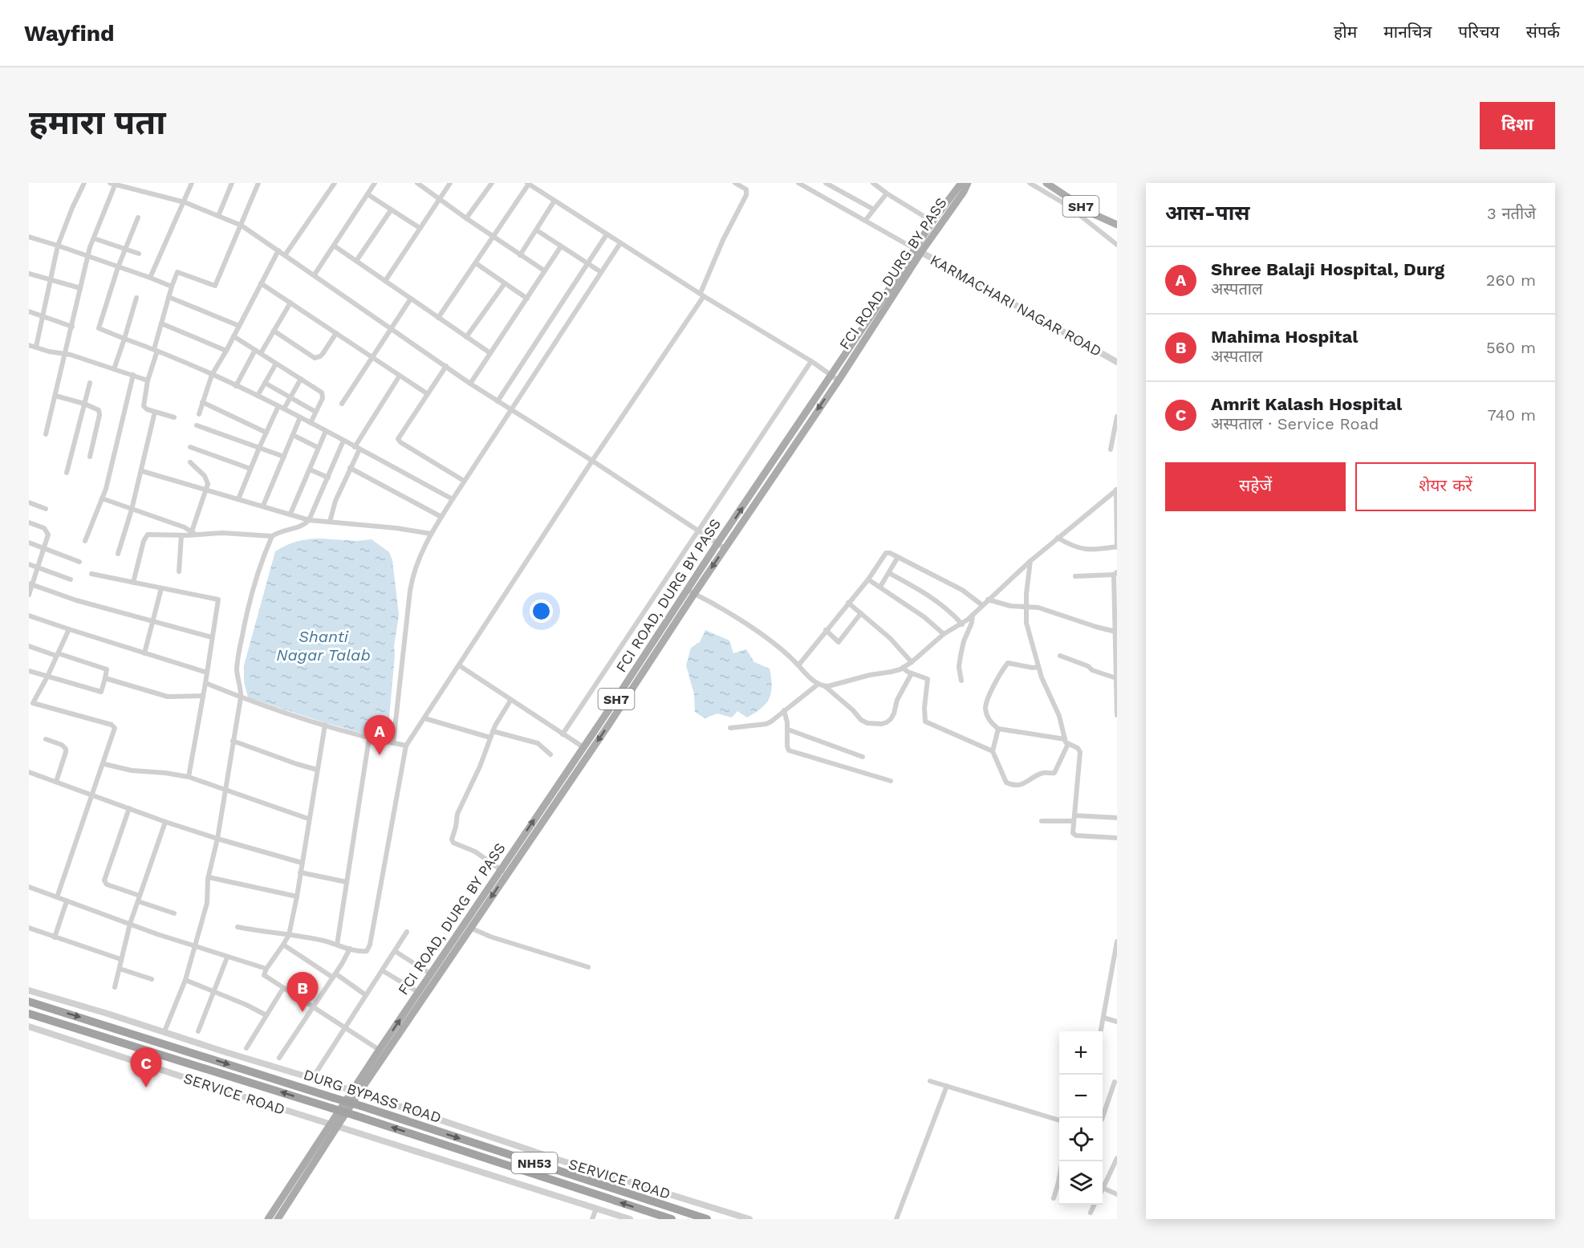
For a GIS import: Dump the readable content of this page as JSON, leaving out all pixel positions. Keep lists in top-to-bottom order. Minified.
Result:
{"streets":{"highway":["DURG BYPASS ROAD","NH53"],"main road":["SH7","FCI ROAD, DURG BY PASS"],"street":["KARMACHARI NAGAR ROAD","SERVICE ROAD"]},"crossings":[["FCI ROAD, DURG BY PASS","KARMACHARI NAGAR ROAD"],["FCI ROAD, DURG BY PASS","SERVICE ROAD"]],"water":["Shanti Nagar Talab"],"page":{"header":"Wayfind","nav":["होम","मानचित्र","परिचय","संपर्क"],"buttons":["दिशा",["सहेजें","शेयर करें"]],"title":"हमारा पता","heading":["आस-पास","3 नतीजे"],"list":[{"mark":"A","name":"Shree Balaji Hospital, Durg","note":"अस्पताल","value":"260 m"},{"mark":"B","name":"Mahima Hospital","note":"अस्पताल","value":"560 m"},{"mark":"C","name":"Amrit Kalash Hospital","note":"अस्पताल · Service Road","value":"740 m"}],"pins":["A","B","C"],"map_buttons":["+","−"]}}
